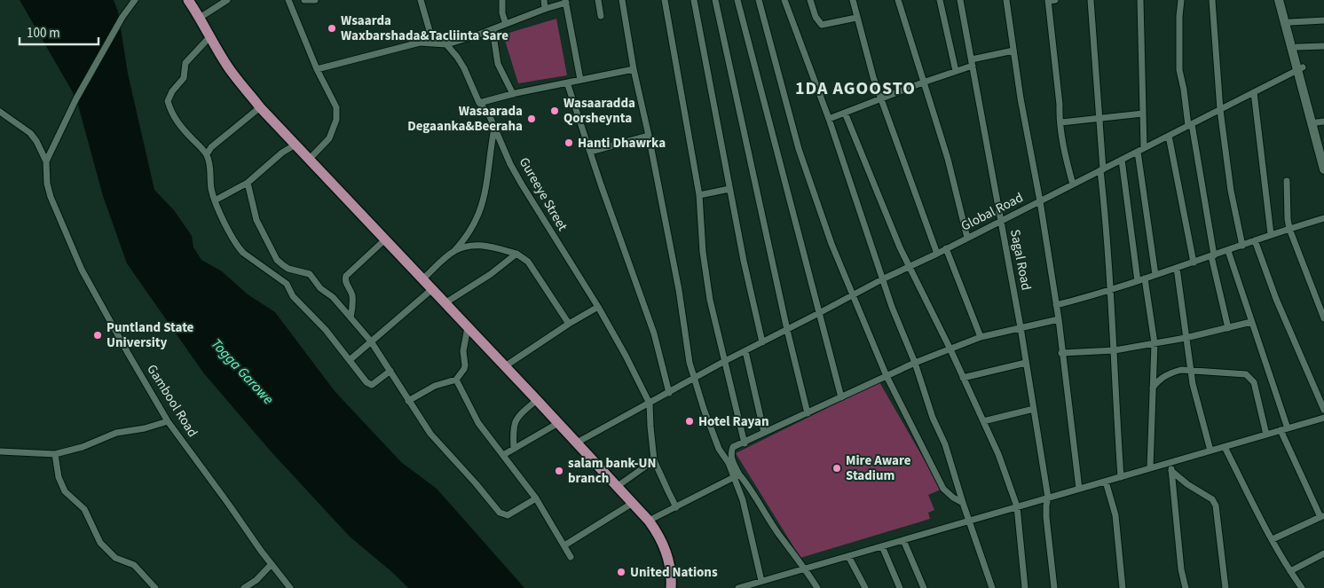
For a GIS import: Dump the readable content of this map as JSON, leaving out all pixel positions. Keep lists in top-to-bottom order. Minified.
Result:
{"streets":{"street":["Gureeye Street","Global Road","Sagal Road","Gambool Road"]},"crossings":[["Gureeye Street","Global Road"],["Global Road","Sagal Road"]],"districts":["1DA AGOOSTO"],"water":["Togga Garowe"],"places":["Wsaarda Waxbarshada&Tacliinta Sare","Wasaaradda Qorsheynta","Wasaarada Degaanka&Beeraha","Hanti Dhawrka","Puntland State University","Hotel Rayan","Mire Aware Stadium","salam bank-UN branch","United Nations"],"scale_bar":"100 m"}
